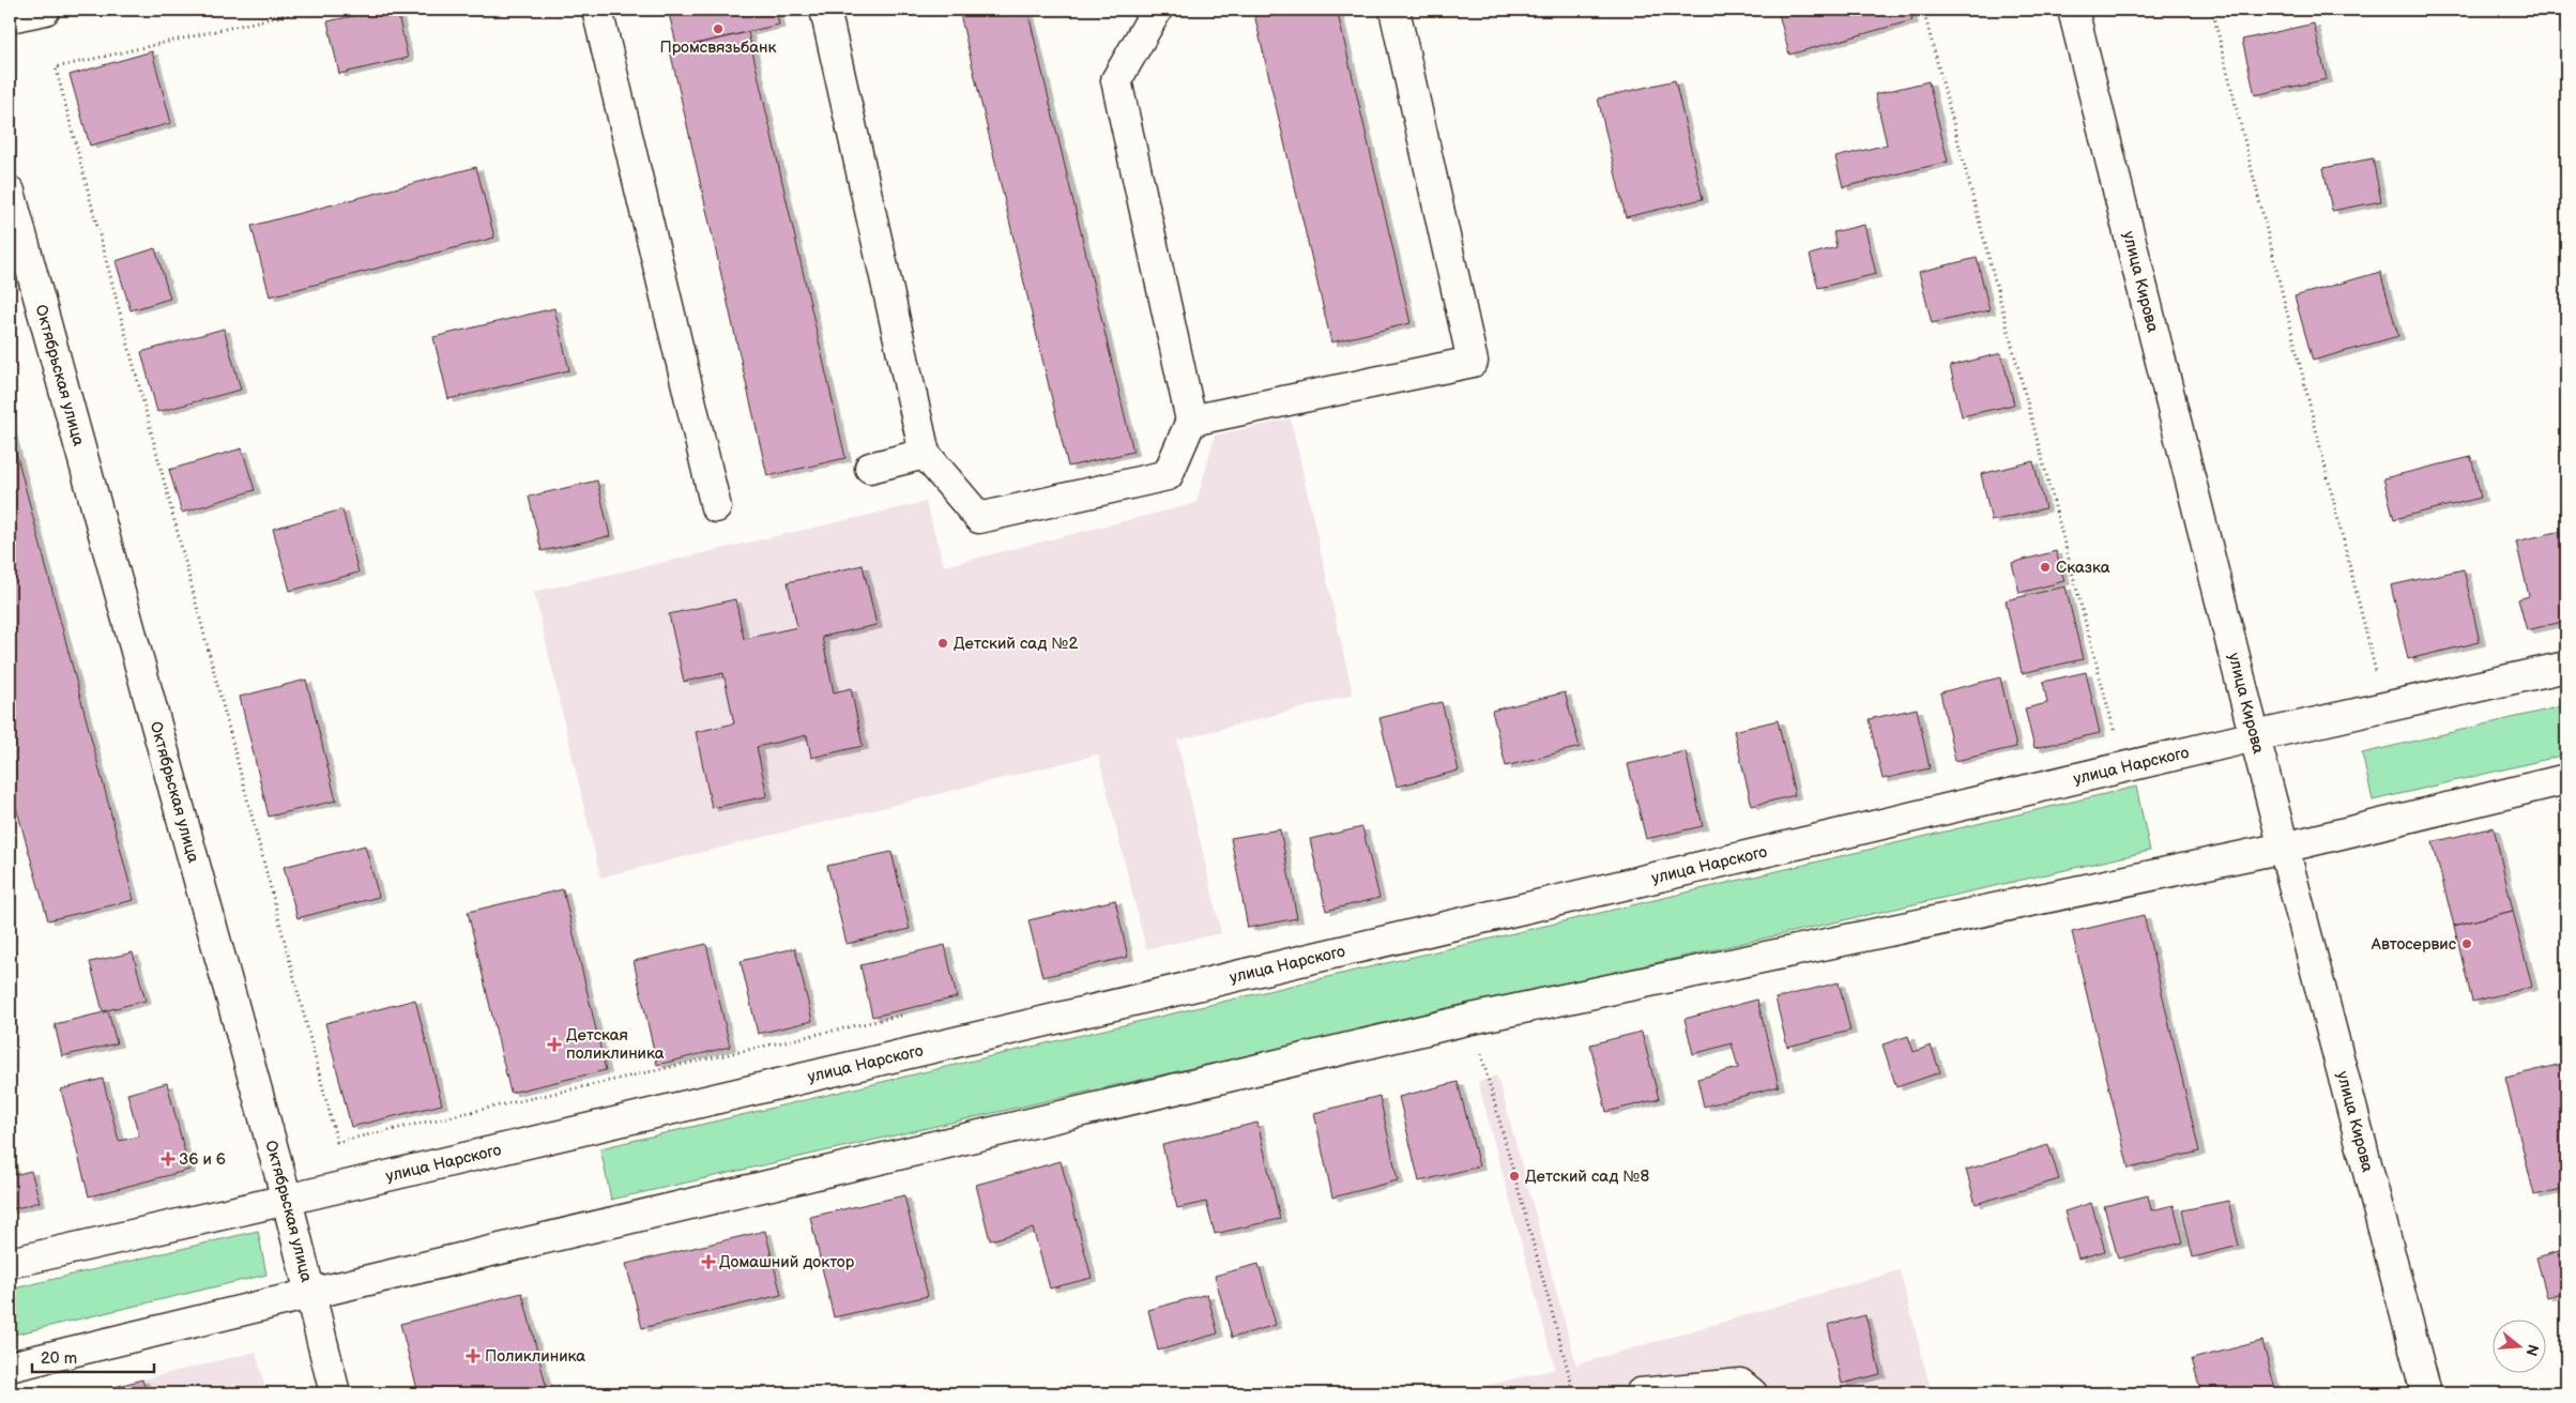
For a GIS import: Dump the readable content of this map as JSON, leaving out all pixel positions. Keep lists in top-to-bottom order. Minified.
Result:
{"streets":{"street":["улица Кирова","Октябрьская улица","улица Нарского"]},"crossings":[["улица Кирова","улица Нарского"],["Октябрьская улица","улица Нарского"]],"places":{"other":["Промсвязьбанк","Сказка","Детский сад №2","Автосервис","Детский сад №8"],"health":["Детская поликлиника","36 и 6","Домашний доктор","Поликлиника"]},"scale_bar":"20 m","north":"right"}
